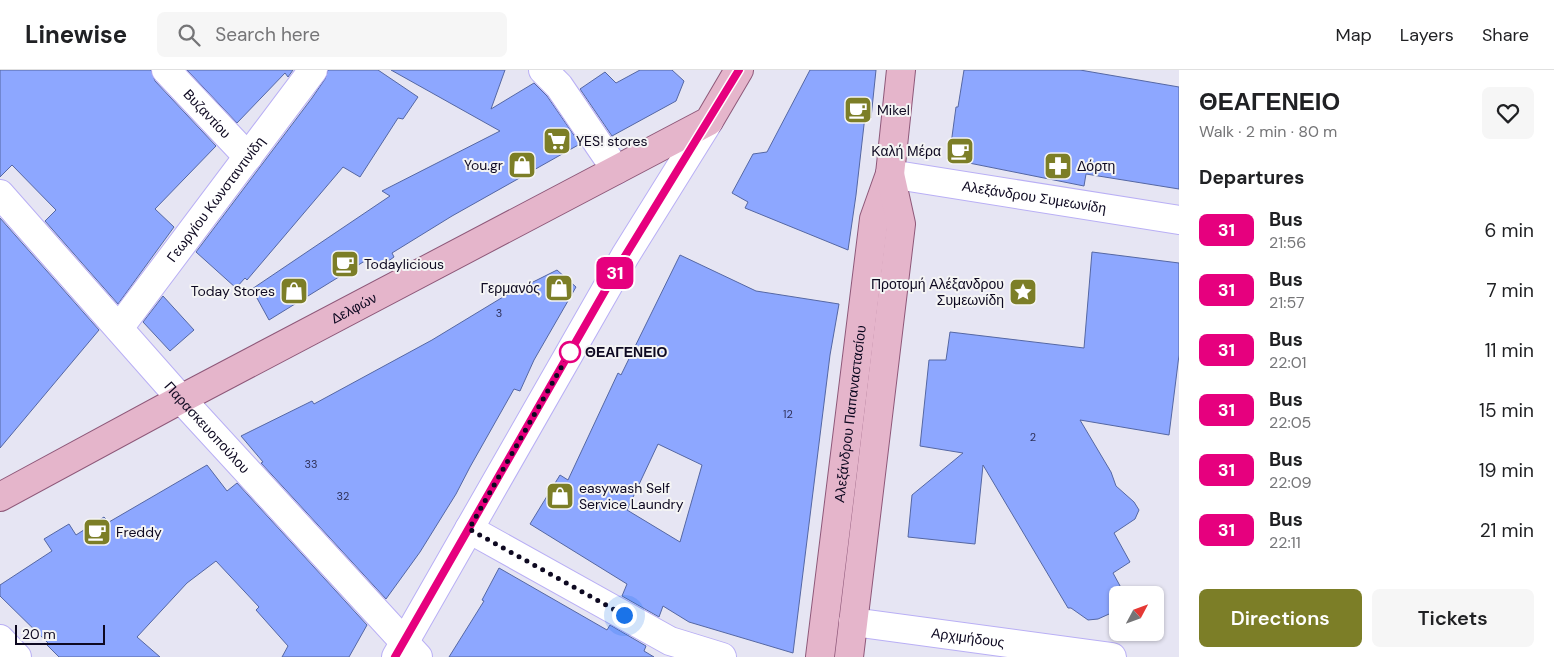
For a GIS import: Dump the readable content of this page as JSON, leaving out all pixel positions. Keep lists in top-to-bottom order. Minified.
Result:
{"streets":{"main road":["Δελφών","Αλεξάνδρου Παπαναστασίου"],"street":["Βυζαντίου","Αλεξάνδρου Συμεωνίδη","Γεωργίου Κωνσταντινίδη","Παρασκευοπούλου","Αρχιμήδους"]},"crossings":[["Βυζαντίου","Γεωργίου Κωνσταντινίδη"],["Αλεξάνδρου Συμεωνίδη","Αλεξάνδρου Παπαναστασίου"],["Γεωργίου Κωνσταντινίδη","Παρασκευοπούλου"],["Δελφών","Παρασκευοπούλου"],["Αλεξάνδρου Παπαναστασίου","Αρχιμήδους"]],"places":{"cafe":["Mikel","Καλή Μέρα","Todaylicious","Freddy"],"supermarket":["YES! stores"],"shop":["You.gr","Γερμανός","Today Stores","easywash Self Service Laundry"],"pharmacy":["Δόρτη"],"place":["Προτομή Αλέξανδρου Συμεωνίδη"],"other":["ΘΕΑΓΕΝΕΙΟ"]},"lines":["bus line 31"],"house_numbers":["3","12","2","33","32"],"scale_bar":"20 m","north":"top right","page":{"header":"Linewise","search":"Search here","nav":["Map","Layers","Share"],"on_map":"31","heading":[["ΘΕΑΓΕΝΕΙΟ","Walk · 2 min · 80 m"],"Departures"],"list":[{"mark":"31","name":"Bus","note":"21:56","value":"6 min"},{"mark":"31","name":"Bus","note":"21:57","value":"7 min"},{"mark":"31","name":"Bus","note":"22:01","value":"11 min"},{"mark":"31","name":"Bus","note":"22:05","value":"15 min"},{"mark":"31","name":"Bus","note":"22:09","value":"19 min"},{"mark":"31","name":"Bus","note":"22:11","value":"21 min"}],"buttons":["Directions","Tickets"],"scale":"20 m"}}
